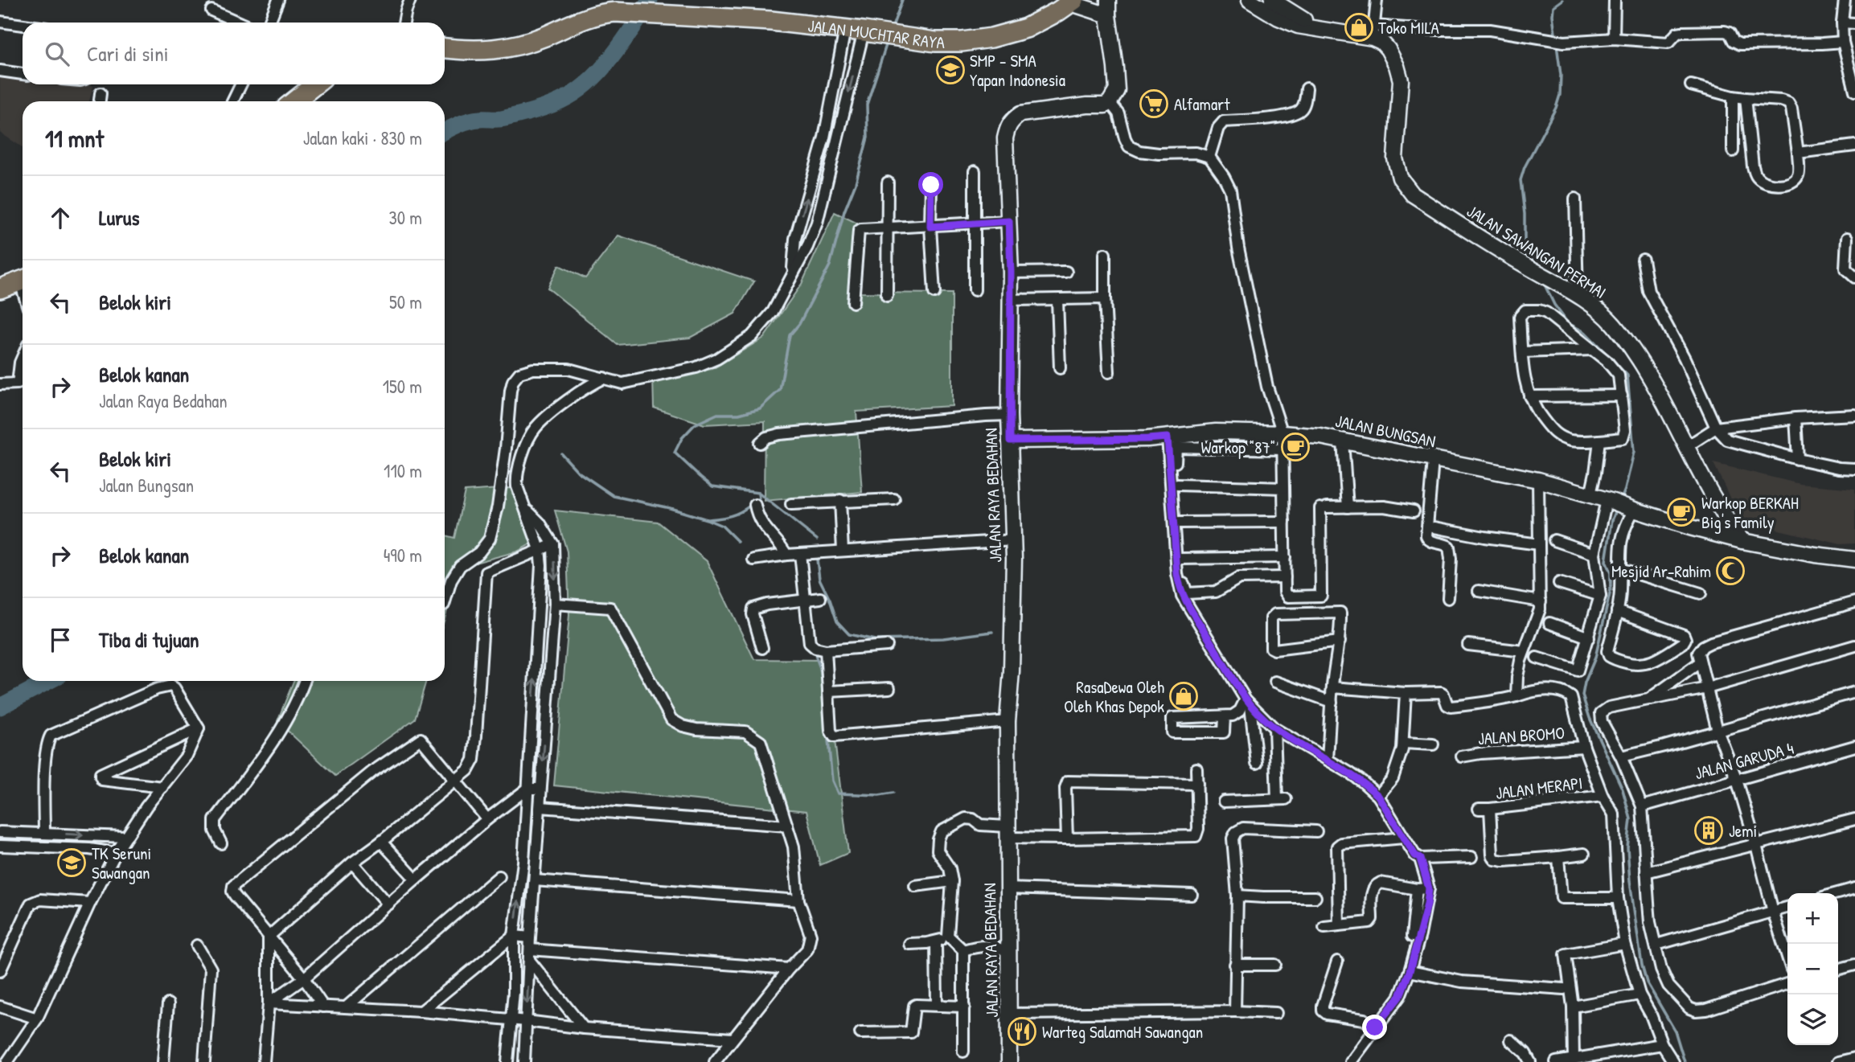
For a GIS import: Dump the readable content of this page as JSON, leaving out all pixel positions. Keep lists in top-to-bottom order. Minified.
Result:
{"streets":{"highway":["JALAN MUCHTAR RAYA"],"street":["JALAN SAWANGAN PERMAI","JALAN BUNGSAN","JALAN RAYA BEDAHAN","JALAN BROMO","JALAN GARUDA 4","JALAN MERAPI"]},"crossings":[["JALAN SAWANGAN PERMAI","JALAN BUNGSAN"],["JALAN BUNGSAN","JALAN RAYA BEDAHAN"]],"places":{"shop":["Toko MILA","RasaDewa Oleh Oleh Khas Depok"],"school or university":["SMP - SMA Yapan Indonesia","TK Seruni Sawangan"],"supermarket":["Alfamart"],"cafe":["Warkop \"87\"","Warkop BERKAH Big's Family"],"mosque":["Mesjid Ar-Rahim"],"building":["Jemi"],"restaurant":["Warteg SalamaH Sawangan"]},"page":{"search":"Cari di sini","heading":["11 mnt","Jalan kaki · 830 m"],"list":[["Lurus","30 m"],["Belok kiri","50 m"],["Belok kanan","Jalan Raya Bedahan","150 m"],["Belok kiri","Jalan Bungsan","110 m"],["Belok kanan","490 m"],"Tiba di tujuan"],"map_buttons":["+","−"]}}
